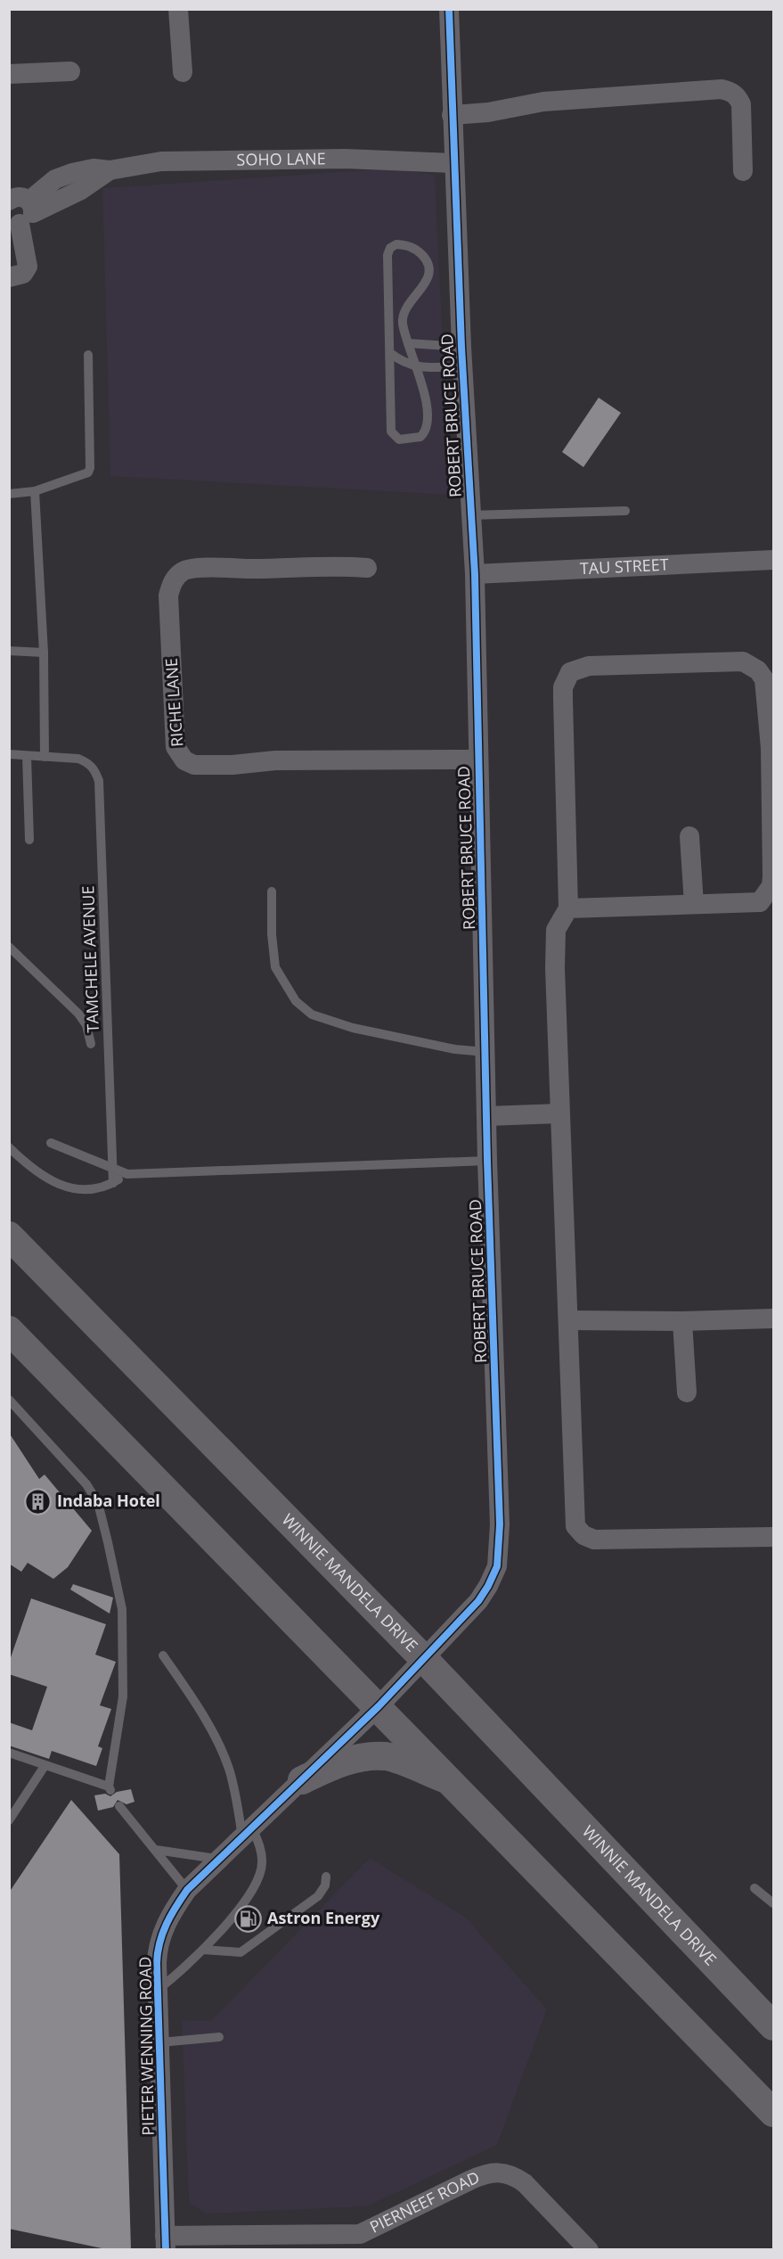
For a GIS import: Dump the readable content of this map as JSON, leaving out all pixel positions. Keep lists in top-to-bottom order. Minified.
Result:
{"streets":{"main road":["WINNIE MANDELA DRIVE"],"street":["SOHO LANE","ROBERT BRUCE ROAD","TAU STREET","RICHE LANE","PIETER WENNING ROAD","PIERNEEF ROAD"],"lane":["TAMCHELE AVENUE"]},"crossings":[["SOHO LANE","ROBERT BRUCE ROAD"],["ROBERT BRUCE ROAD","TAU STREET"],["ROBERT BRUCE ROAD","RICHE LANE"],["ROBERT BRUCE ROAD","WINNIE MANDELA DRIVE"],["ROBERT BRUCE ROAD","PIETER WENNING ROAD"],["PIETER WENNING ROAD","PIERNEEF ROAD"]],"places":{"building":["Indaba Hotel"],"fuel station":["Astron Energy"]}}
